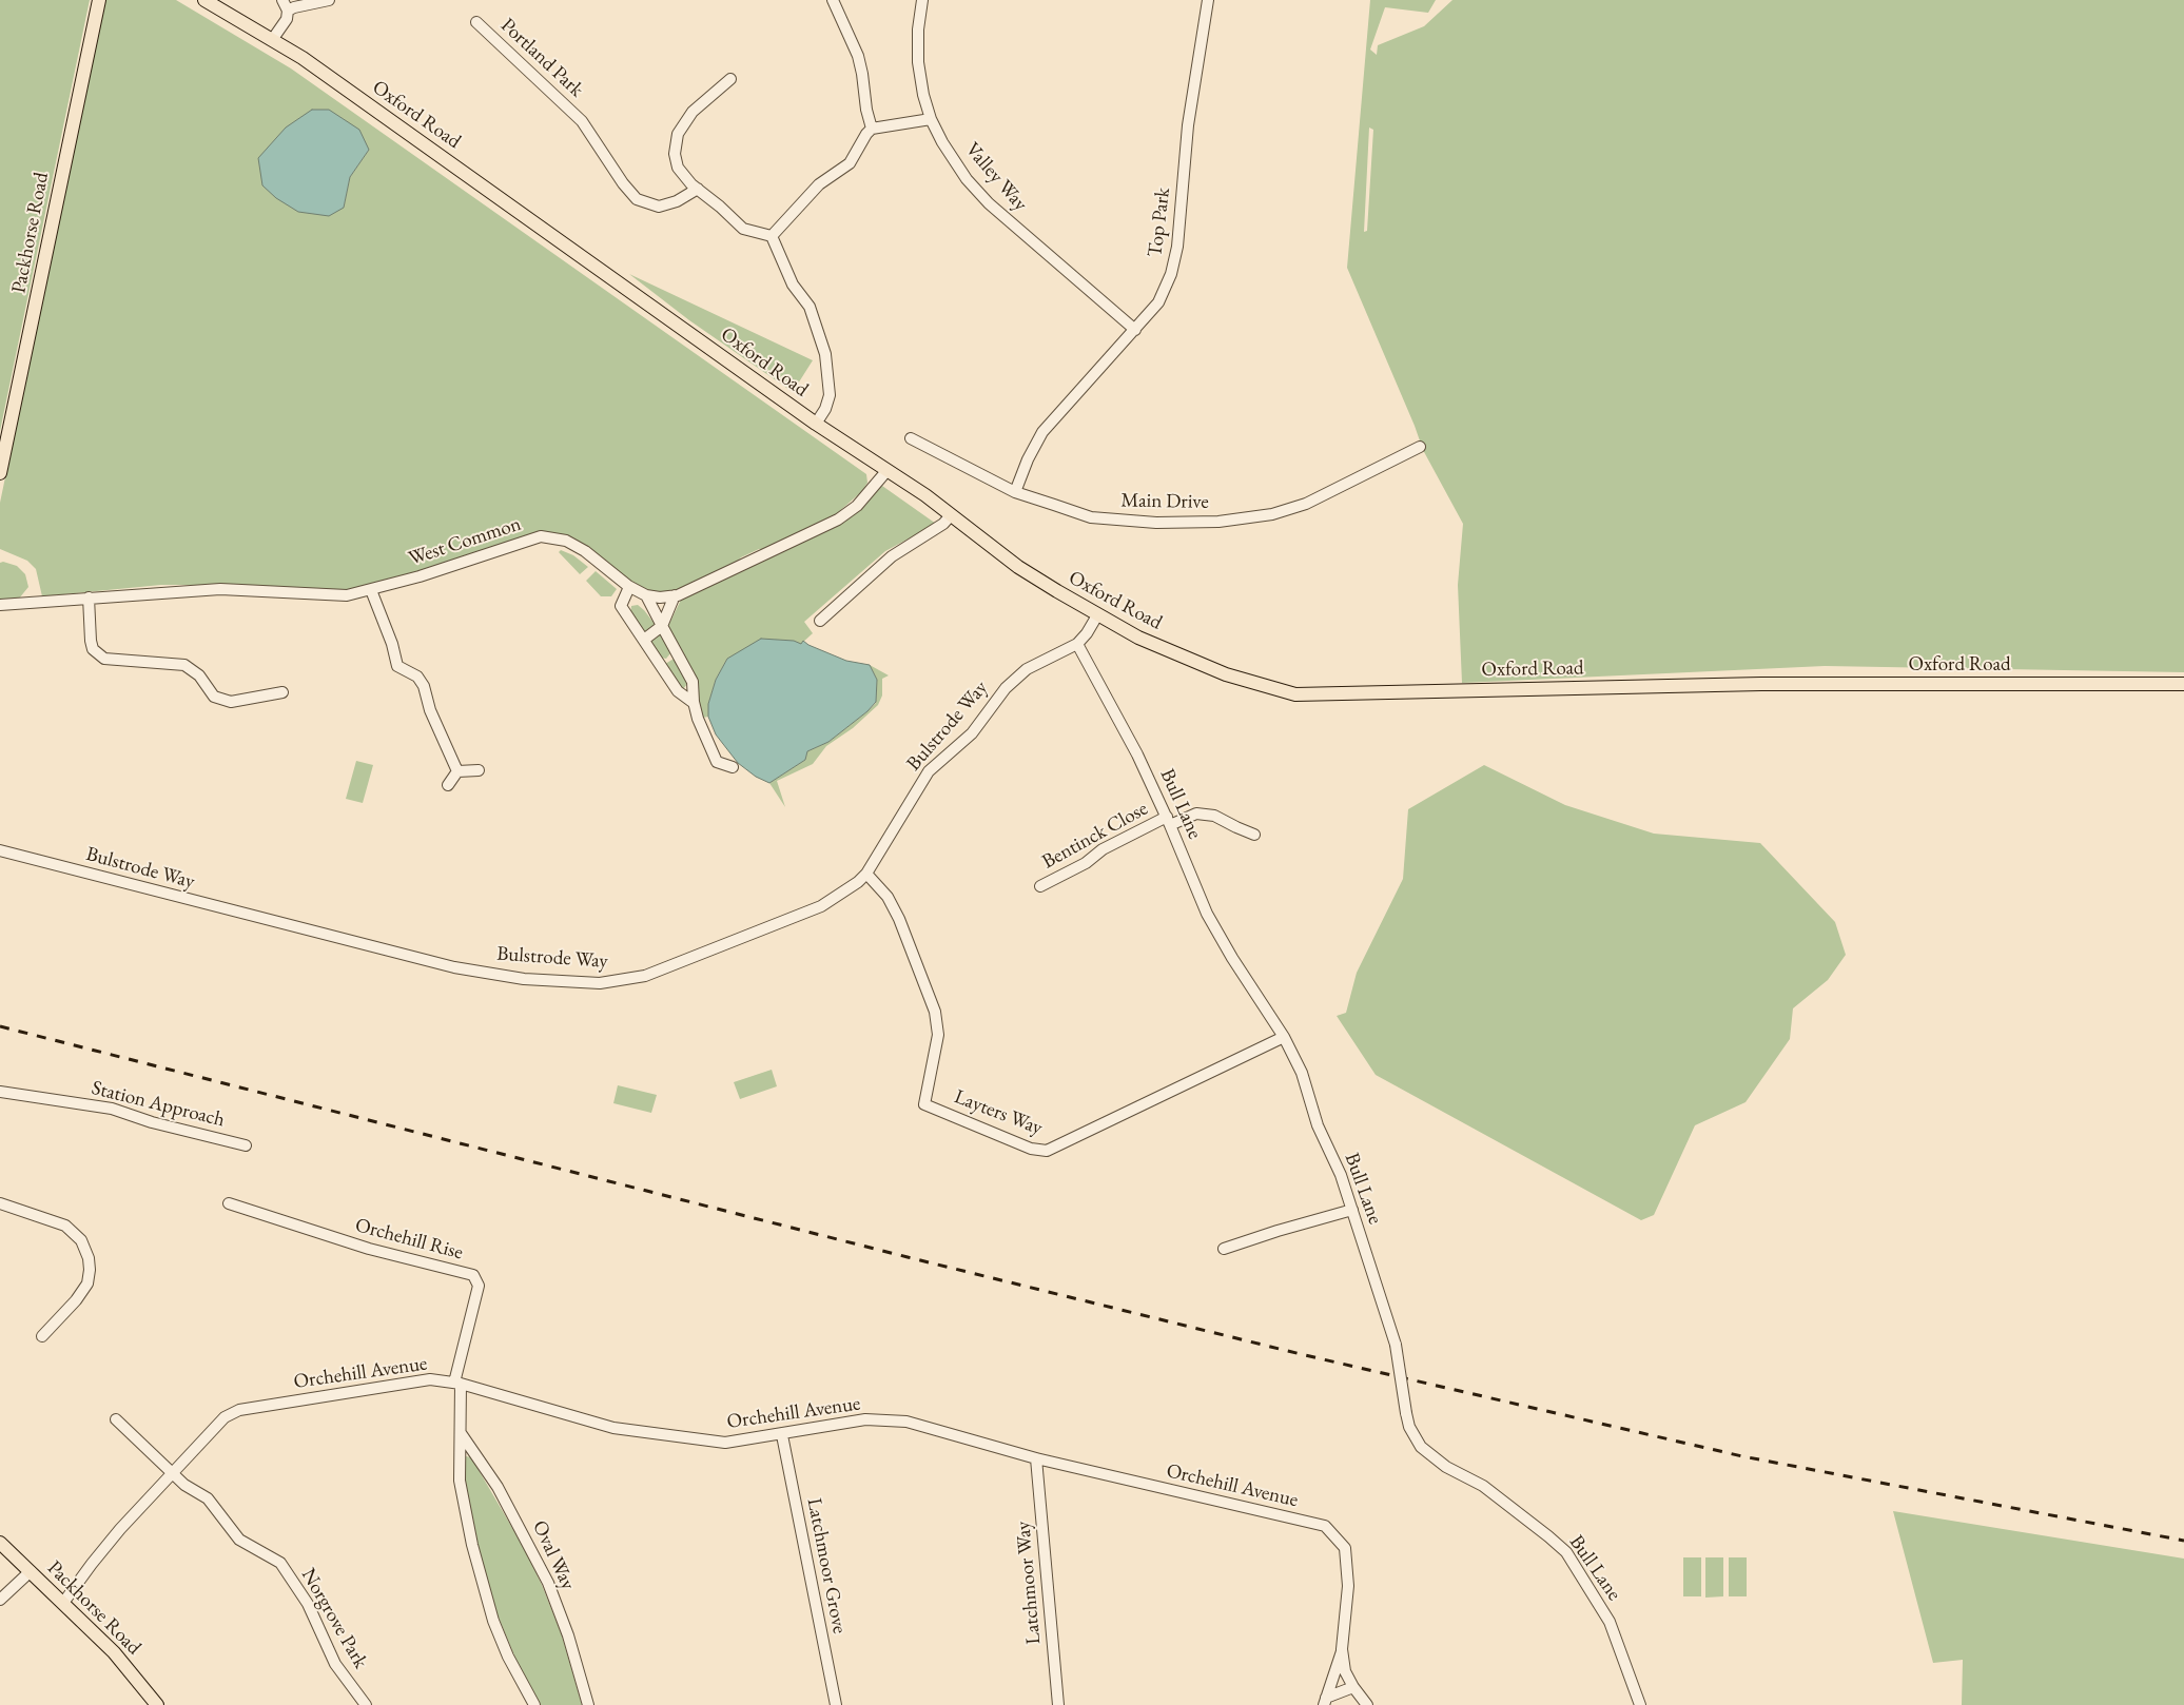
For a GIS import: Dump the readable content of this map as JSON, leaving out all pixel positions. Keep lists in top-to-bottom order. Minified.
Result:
{"streets":{"main road":["Oxford Road","Packhorse Road"],"street":["Portland Park","Valley Way","Top Park","Main Drive","West Common","Bulstrode Way","Bull Lane","Bentinck Close","Station Approach","Layters Way","Orchehill Rise","Orchehill Avenue","Oval Way","Latchmoor Grove","Latchmoor Way","Norgrove Park"]},"crossings":[["Oxford Road","West Common"],["Oxford Road","Bulstrode Way"],["Valley Way","Top Park"],["Top Park","Main Drive"],["Packhorse Road","Orchehill Avenue"],["Bulstrode Way","Bull Lane"],["Bulstrode Way","Layters Way"],["Bull Lane","Bentinck Close"],["Bull Lane","Layters Way"],["Orchehill Rise","Orchehill Avenue"],["Orchehill Avenue","Latchmoor Grove"],["Orchehill Avenue","Latchmoor Way"],["Orchehill Avenue","Norgrove Park"]]}
